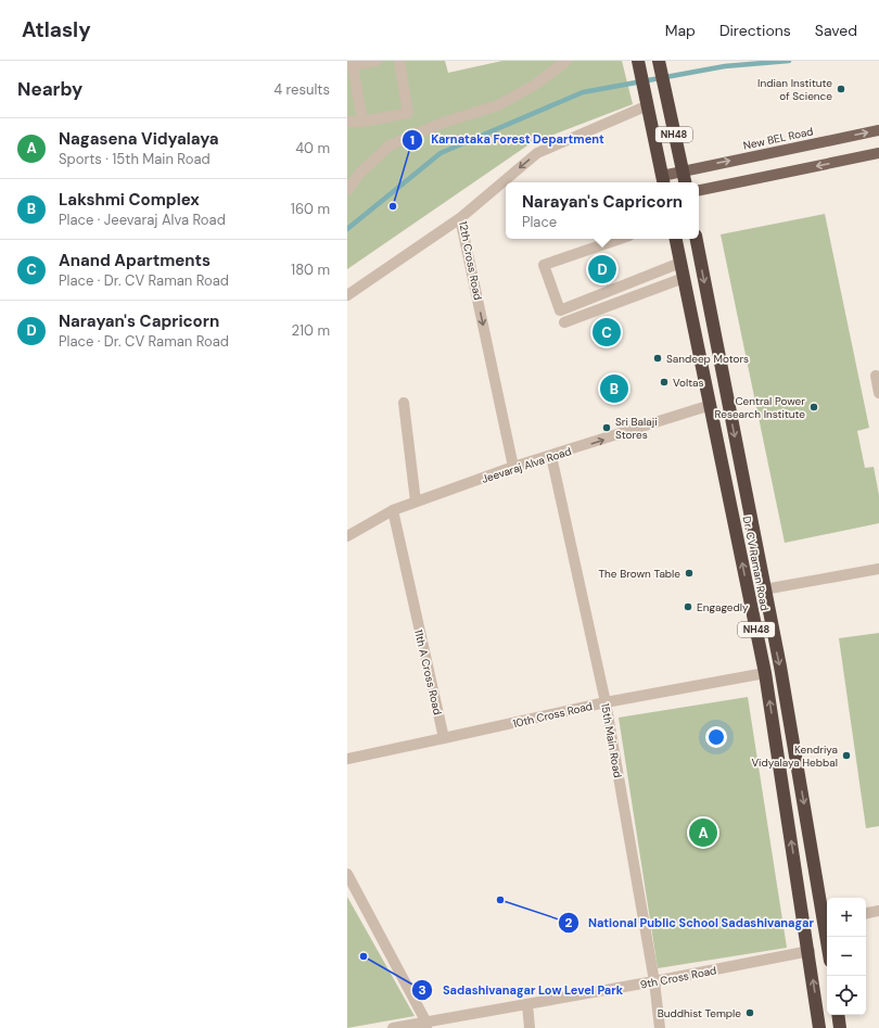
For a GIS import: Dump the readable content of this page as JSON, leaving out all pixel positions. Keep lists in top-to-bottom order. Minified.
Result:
{"streets":{"highway":["NH48","Dr. CV Raman Road"],"main road":["New BEL Road"],"street":["12th Cross Road","Jeevaraj Alva Road","11th A Cross Road","10th Cross Road","15th Main Road","9th Cross Road"]},"crossings":[["NH48","New BEL Road"],["NH48","12th Cross Road"],["12th Cross Road","Jeevaraj Alva Road"],["Jeevaraj Alva Road","Dr. CV Raman Road"],["Jeevaraj Alva Road","11th A Cross Road"],["Jeevaraj Alva Road","15th Main Road"],["Dr. CV Raman Road","10th Cross Road"],["Dr. CV Raman Road","9th Cross Road"],["11th A Cross Road","10th Cross Road"],["10th Cross Road","15th Main Road"],["15th Main Road","9th Cross Road"]],"one_way":["12th Cross Road","Jeevaraj Alva Road"],"places":["Indian Institute of Science","Karnataka Forest Department","Sandeep Motors","Voltas","Central Power Research Institute","Sri Balaji Stores","The Brown Table","Engagedly","Kendriya Vidyalaya Hebbal","National Public School Sadashivanagar","Sadashivanagar Low Level Park","Buddhist Temple"],"page":{"header":"Atlasly","nav":["Map","Directions","Saved"],"heading":["Nearby","4 results"],"list":[{"mark":"A","name":"Nagasena Vidyalaya","note":"Sports · 15th Main Road","value":"40 m"},{"mark":"B","name":"Lakshmi Complex","note":"Place · Jeevaraj Alva Road","value":"160 m"},{"mark":"C","name":"Anand Apartments","note":"Place · Dr. CV Raman Road","value":"180 m"},{"mark":"D","name":"Narayan's Capricorn","note":"Place · Dr. CV Raman Road","value":"210 m"}],"popup":["Narayan's Capricorn","Place"],"pins":["D","C","B","A"],"map_buttons":["+","−"]}}
